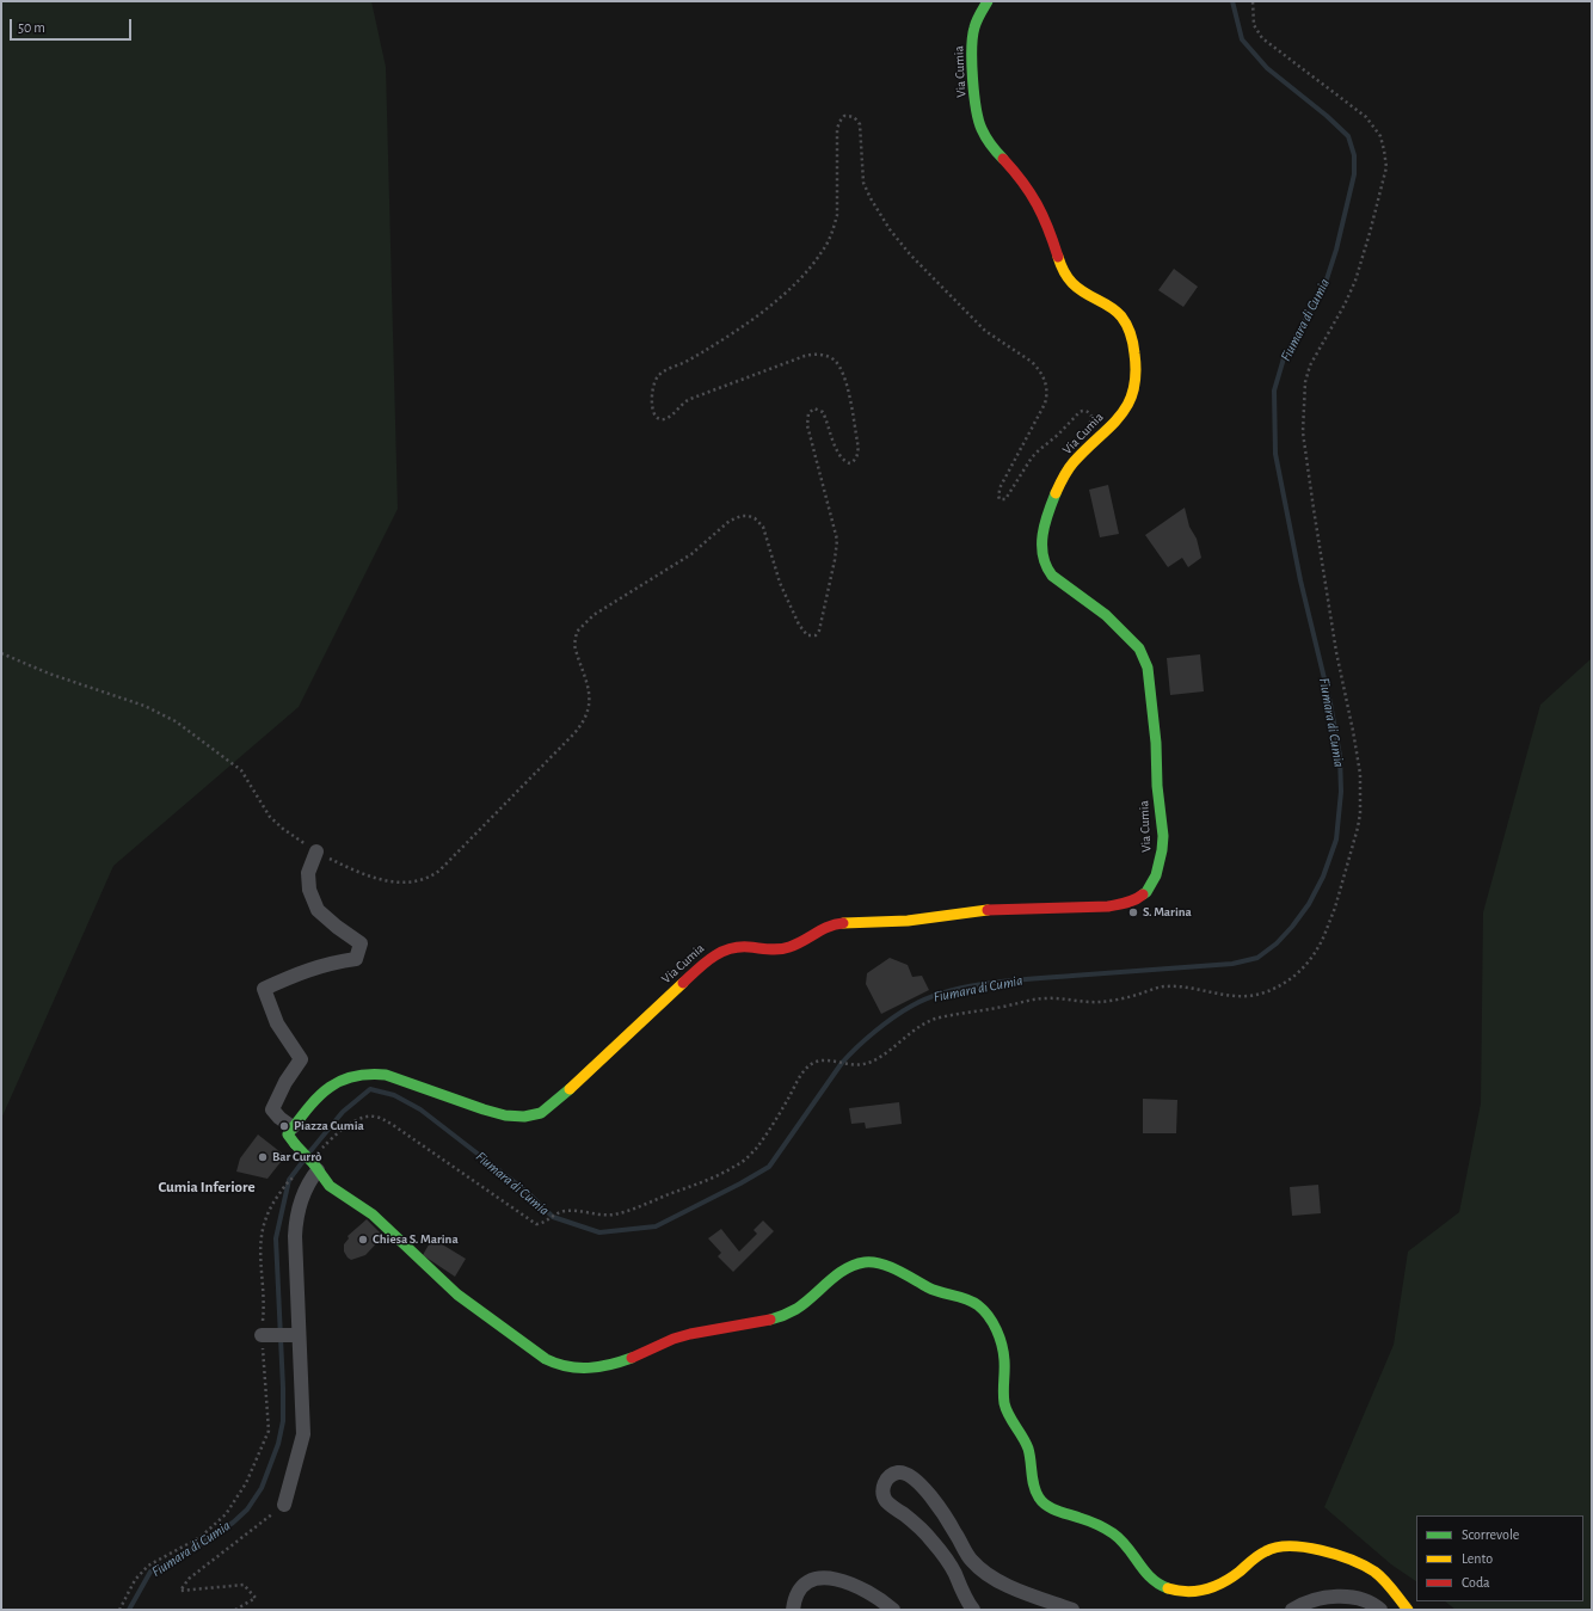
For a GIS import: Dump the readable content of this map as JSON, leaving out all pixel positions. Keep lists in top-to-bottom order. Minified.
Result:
{"streets":{"street":["Via Cumia"]},"districts":["Cumia Inferiore"],"water":["Fiumara di Cumia"],"places":["S. Marina","Piazza Cumia","Bar Currò","Chiesa S. Marina"],"legend":["Scorrevole","Lento","Coda"],"scale_bar":"50 m"}
